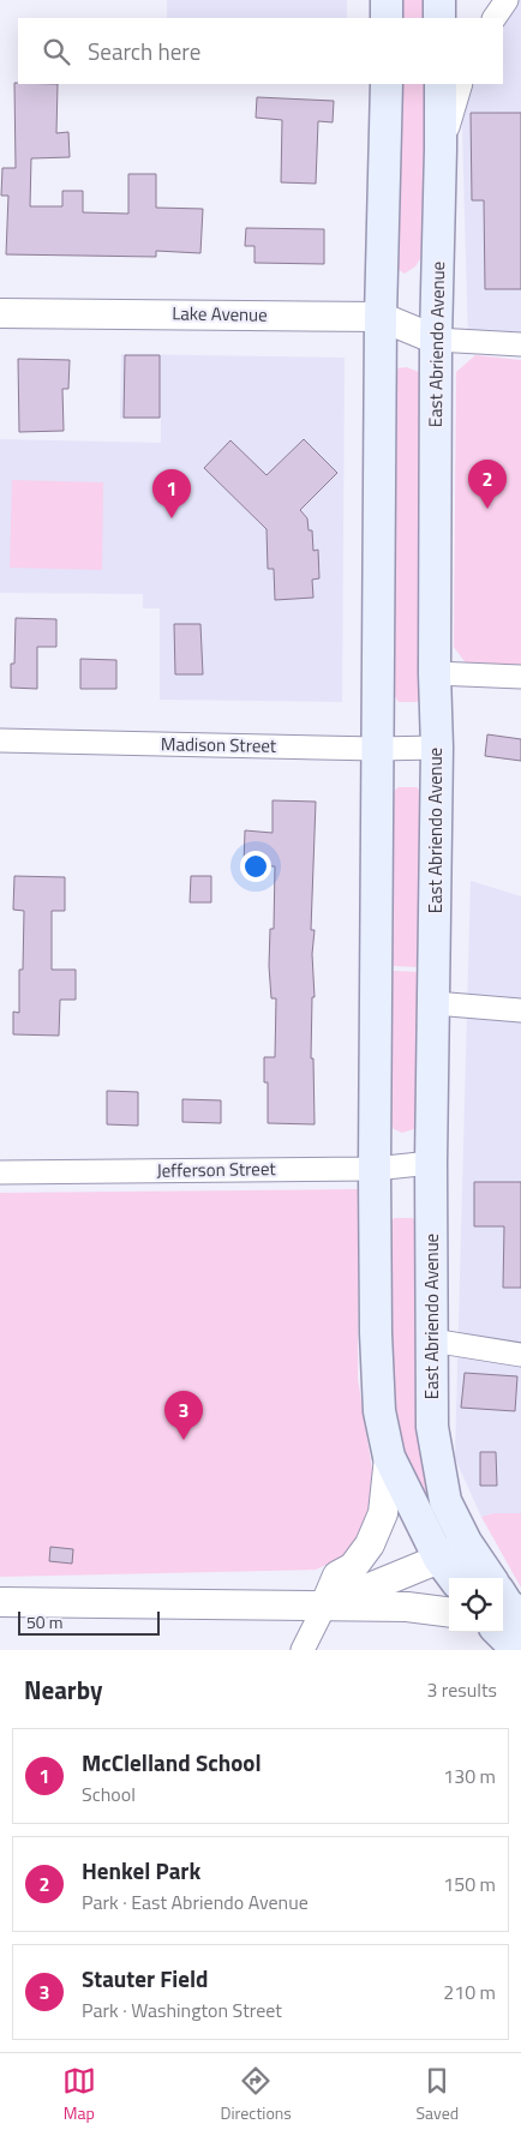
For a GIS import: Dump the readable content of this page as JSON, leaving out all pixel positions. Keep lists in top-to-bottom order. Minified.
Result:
{"streets":{"main road":["East Abriendo Avenue"],"street":["Lake Avenue","Madison Street","Jefferson Street"]},"crossings":[["Lake Avenue","East Abriendo Avenue"],["East Abriendo Avenue","Madison Street"],["East Abriendo Avenue","Jefferson Street"]],"scale_bar":"50 m","page":{"search":"Search here","pins":["2","1","3"],"scale":"50 m","heading":["Nearby","3 results"],"list":[{"mark":"1","name":"McClelland School","note":"School","value":"130 m"},{"mark":"2","name":"Henkel Park","note":"Park · East Abriendo Avenue","value":"150 m"},{"mark":"3","name":"Stauter Field","note":"Park · Washington Street","value":"210 m"}],"nav":["Map","Directions","Saved"]}}
